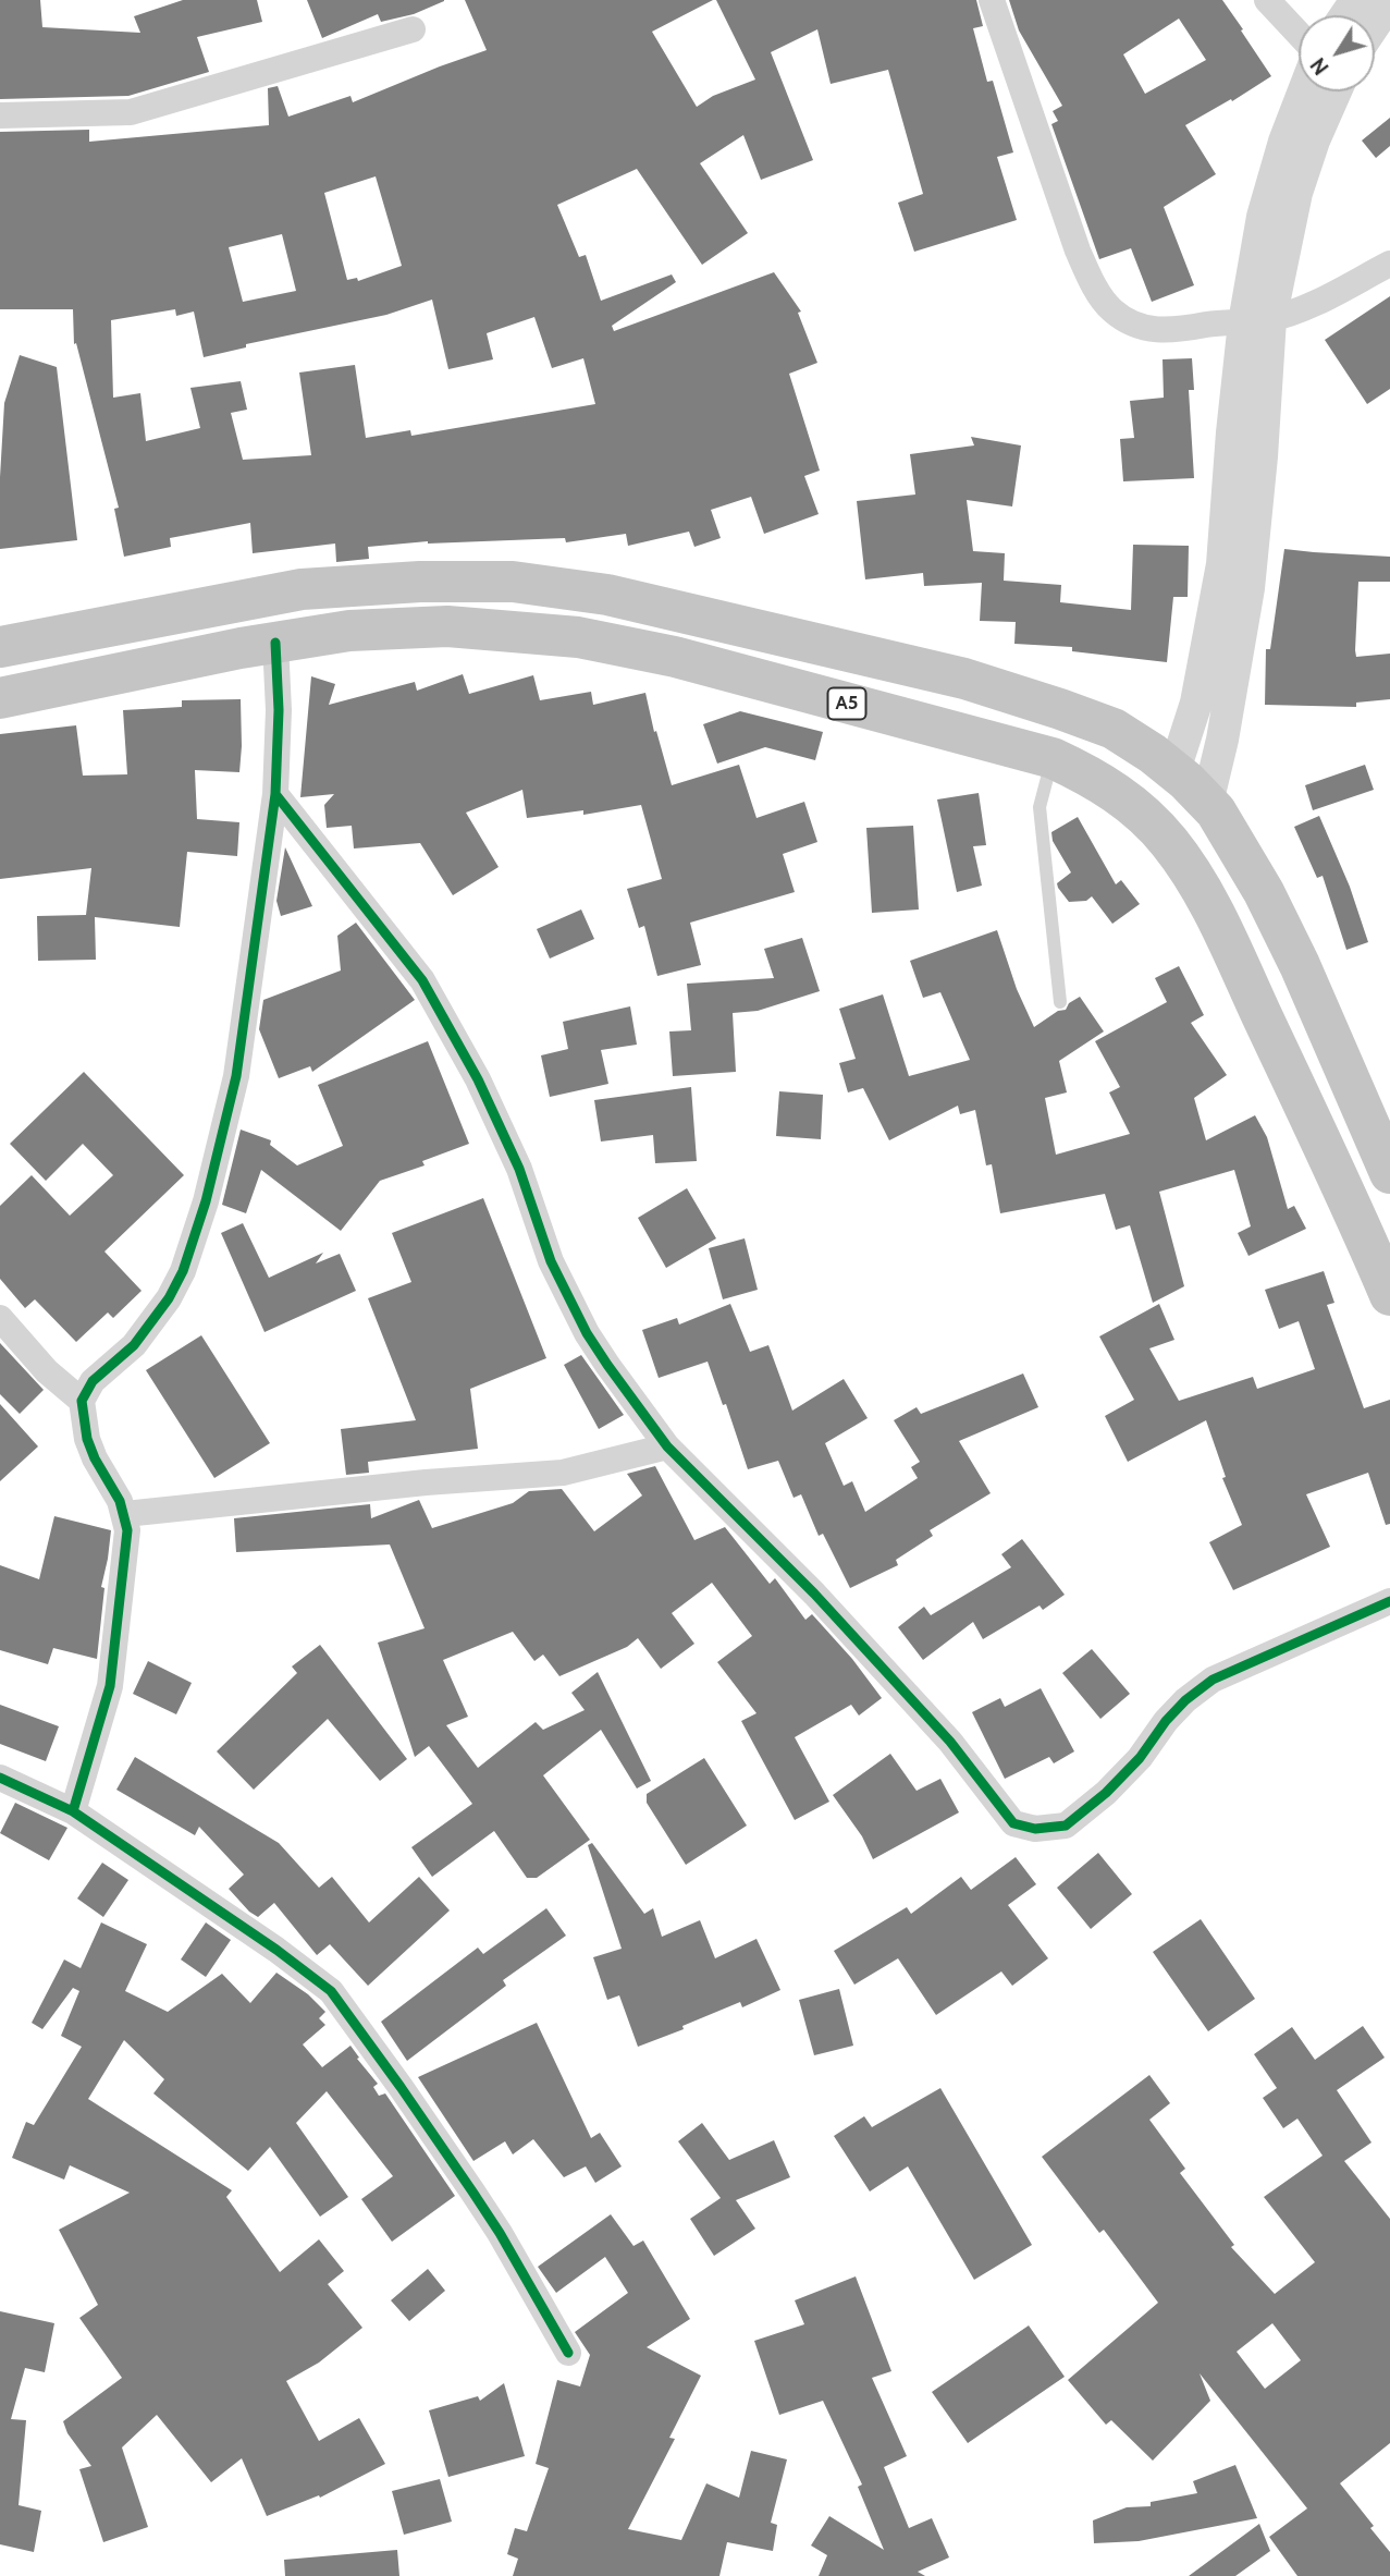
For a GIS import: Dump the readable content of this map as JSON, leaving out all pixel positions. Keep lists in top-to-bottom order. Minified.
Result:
{"streets":{"highway":["A5"]},"north":"bottom left"}
